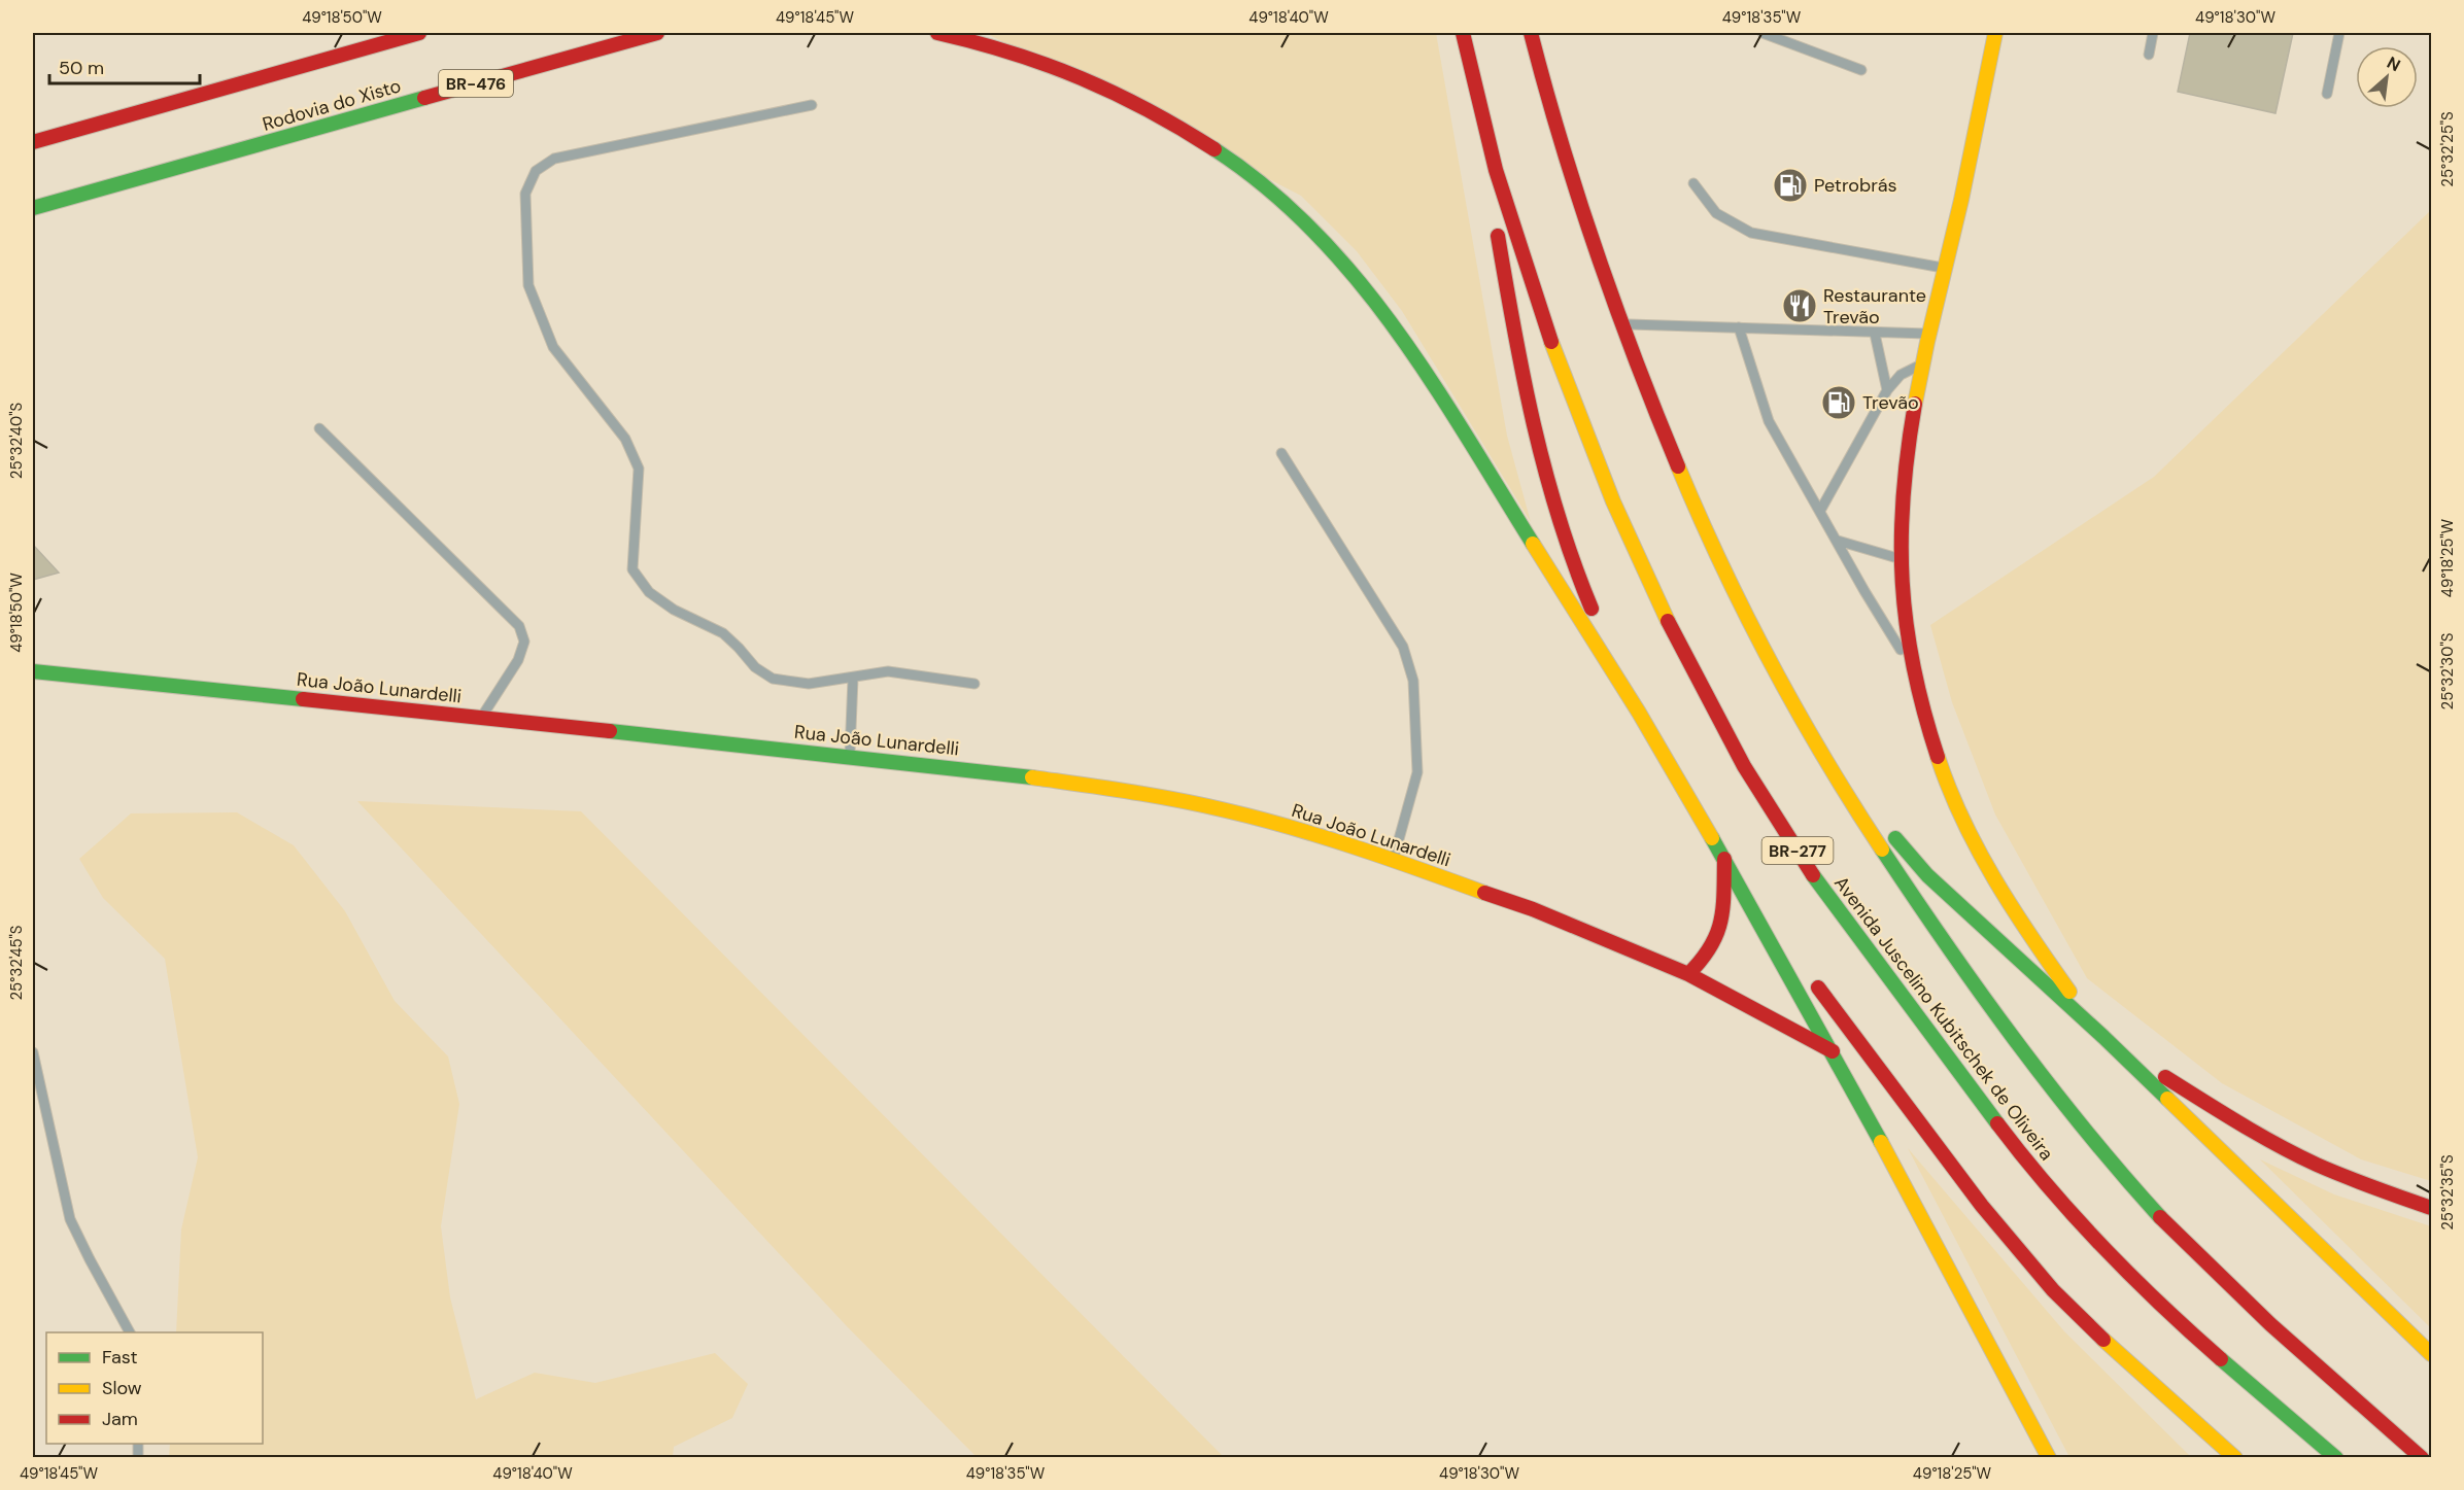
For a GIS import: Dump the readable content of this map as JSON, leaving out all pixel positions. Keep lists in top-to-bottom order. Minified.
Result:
{"streets":{"main road":["BR-476","Rodovia do Xisto","Rua João Lunardelli","BR-277","Avenida Juscelino Kubitschek de Oliveira"]},"places":{"fuel station":["Petrobrás","Trevão"],"restaurant":["Restaurante Trevão"]},"legend":["Fast","Slow","Jam"],"scale_bar":"50 m","north":"top right","coordinates":["49°18'50\"W","49°18'45\"W","49°18'40\"W","49°18'35\"W","49°18'30\"W","25°32'25\"S","25°32'40\"S","49°18'25\"W","25°32'30\"S","25°32'45\"S","25°32'35\"S"]}
